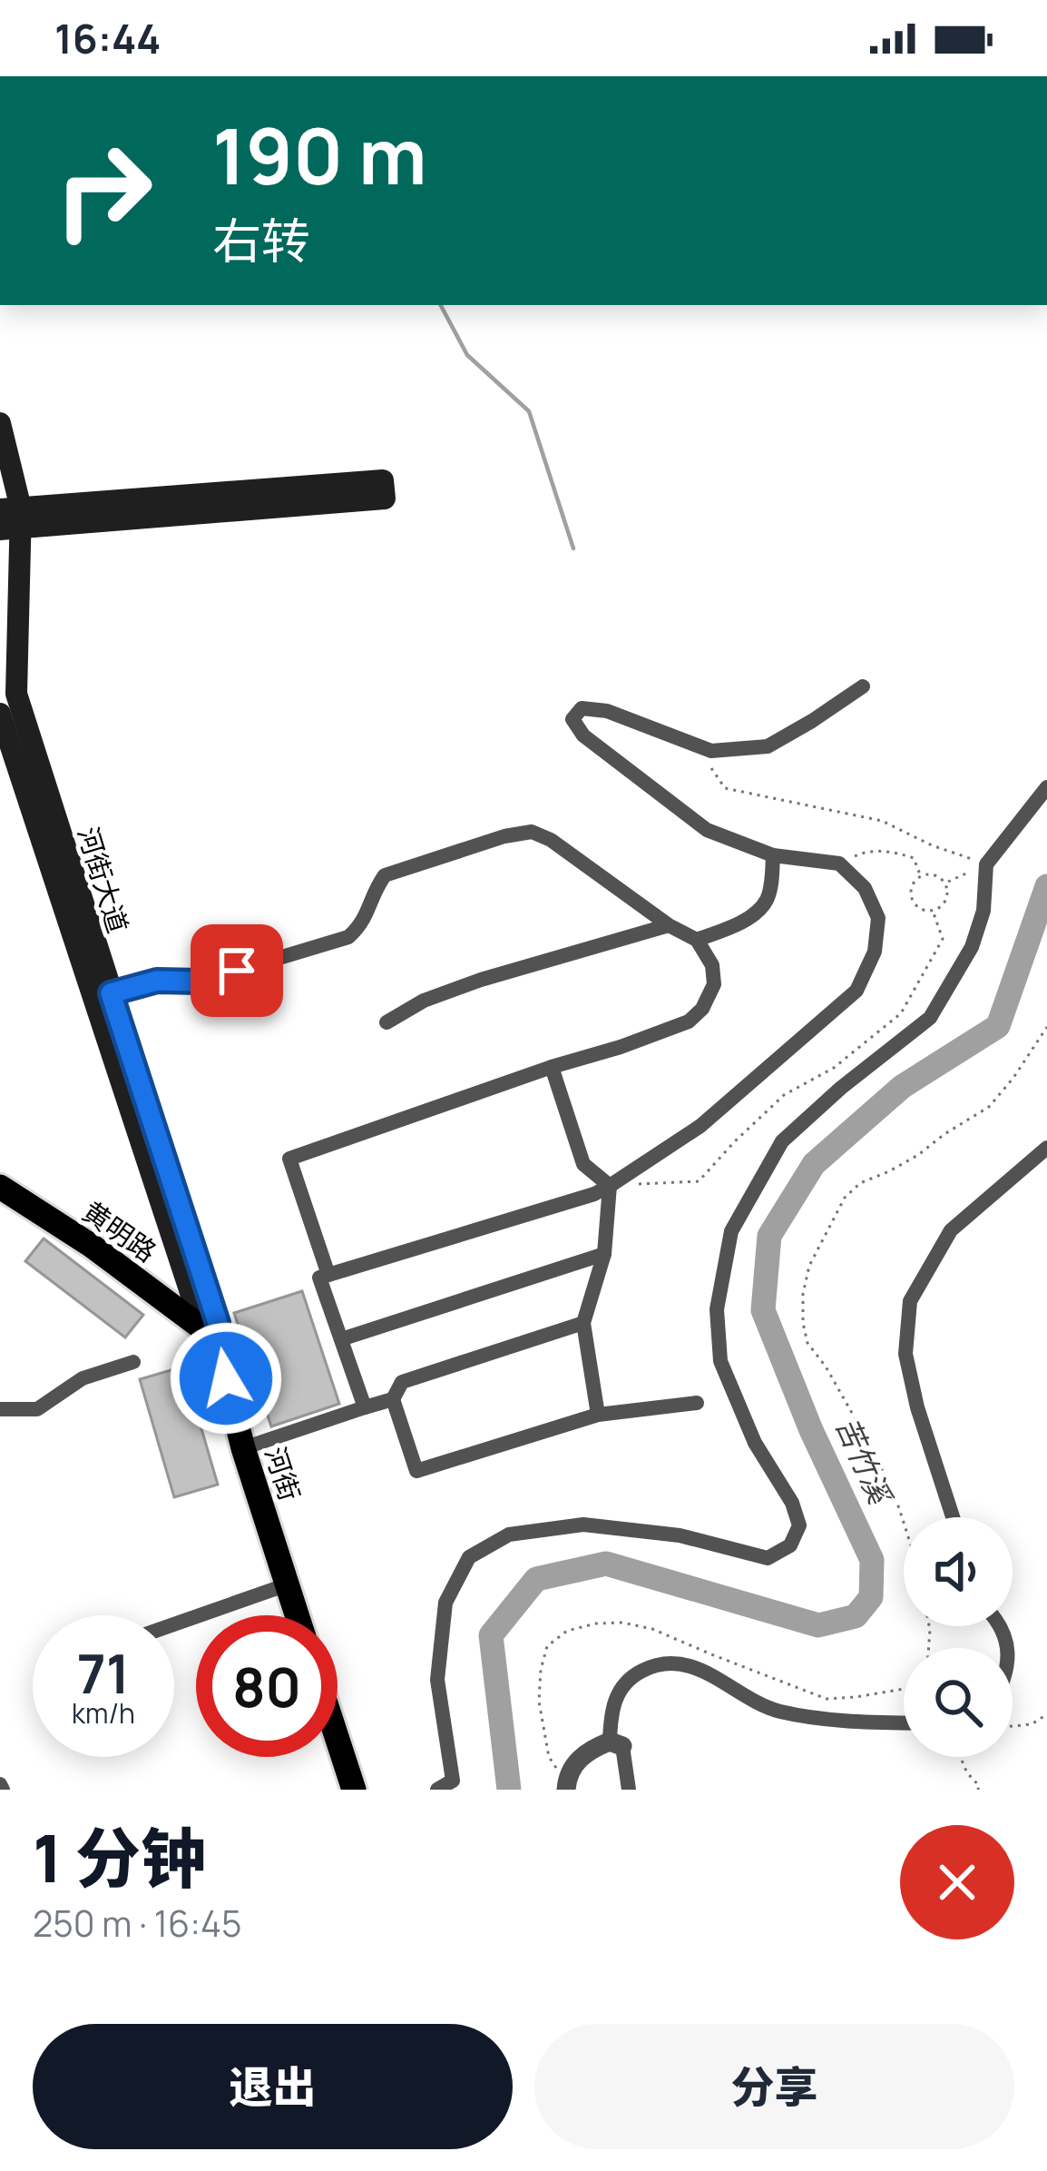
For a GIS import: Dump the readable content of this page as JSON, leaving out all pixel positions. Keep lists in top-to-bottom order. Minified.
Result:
{"streets":{"highway":["黄明路","河街"],"main road":["河街大道"]},"crossings":[["河街大道","黄明路"],["河街大道","河街"],["黄明路","河街"]],"water":["苦竹溪"],"page":{"status":"16:44","turn":["190 m","右转"],"speed":"71 km/h","limit":"80","heading":["1 分钟","250 m · 16:45"],"buttons":["退出","分享"]}}
